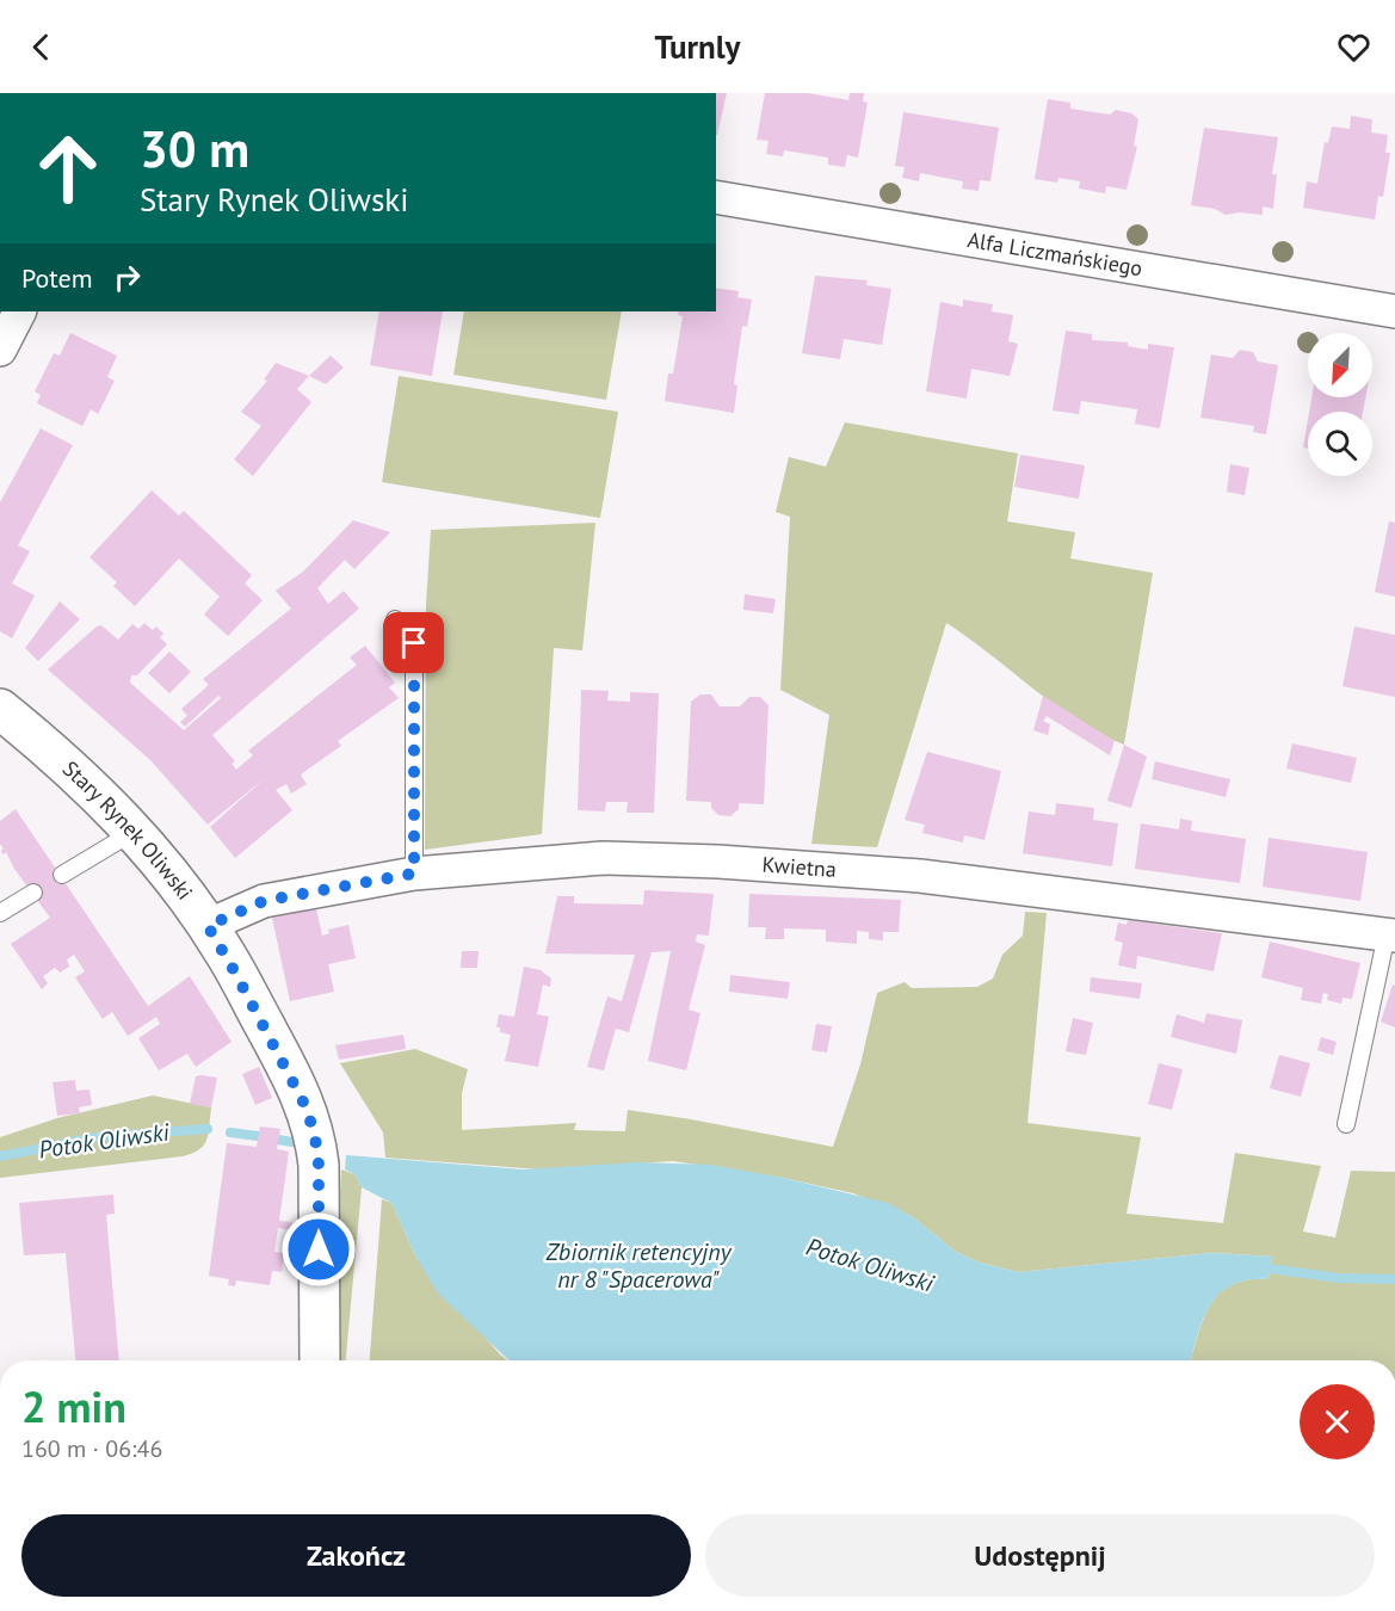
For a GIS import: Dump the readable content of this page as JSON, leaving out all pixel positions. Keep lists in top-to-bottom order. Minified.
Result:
{"streets":{"main road":["Stary Rynek Oliwski"],"street":["Alfa Liczmańskiego","Kwietna"]},"crossings":[["Stary Rynek Oliwski","Kwietna"]],"water":["Potok Oliwski","Zbiornik retencyjny nr 8 \"Spacerowa\""],"north":"bottom left","page":{"header":"Turnly","turn":["30 m","Stary Rynek Oliwski"],"then":"Potem","heading":["2 min","160 m · 06:46"],"buttons":["Zakończ","Udostępnij"]}}
